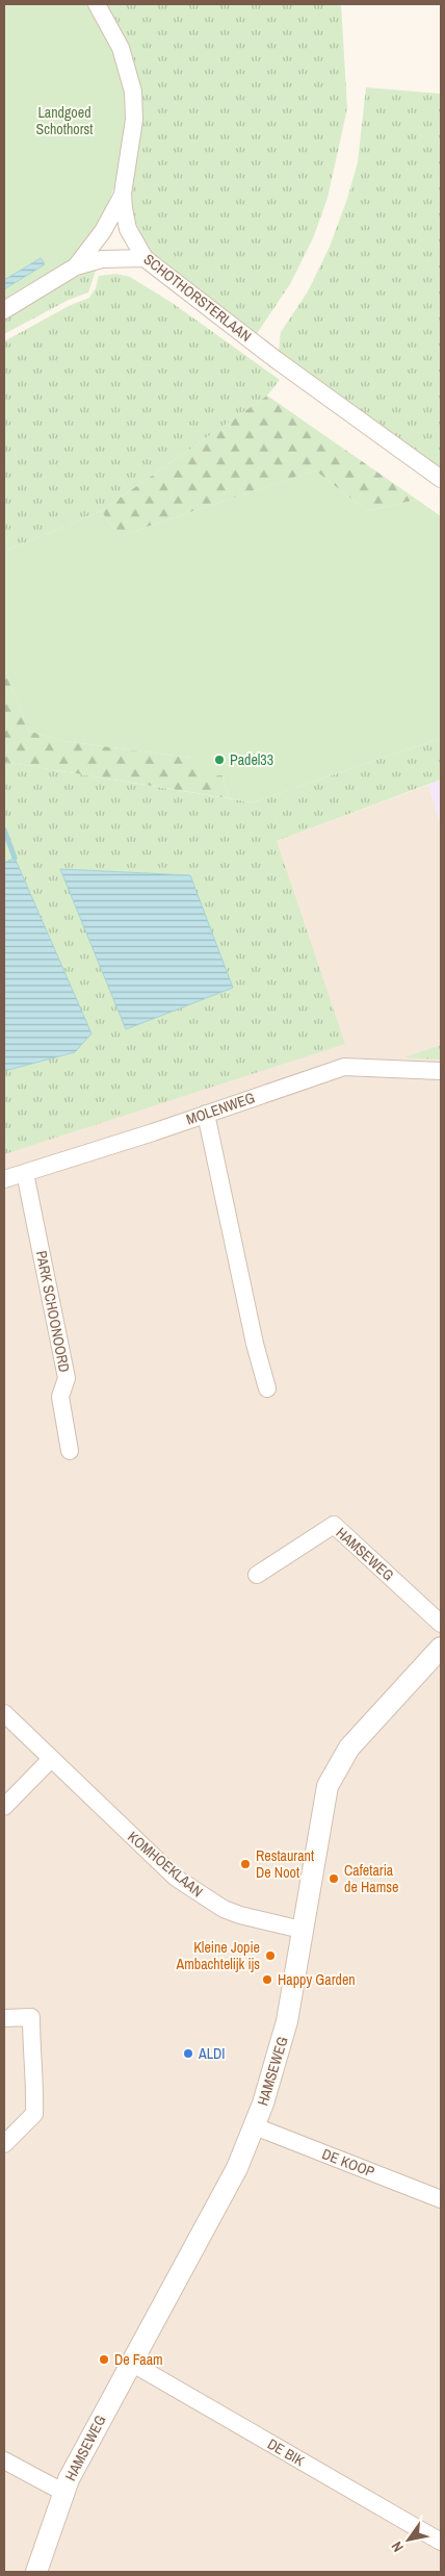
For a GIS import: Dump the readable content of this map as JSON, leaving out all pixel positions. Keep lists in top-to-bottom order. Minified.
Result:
{"streets":{"street":["SCHOTHORSTERLAAN","MOLENWEG","PARK SCHOONOORD","HAMSEWEG","KOMHOEKLAAN","DE KOOP","DE BIK"]},"crossings":[["MOLENWEG","PARK SCHOONOORD"],["HAMSEWEG","KOMHOEKLAAN"],["HAMSEWEG","DE KOOP"],["HAMSEWEG","DE BIK"]],"parks":["Landgoed Schothorst"],"places":["Padel33","Restaurant De Noot","Cafetaria de Hamse","Kleine Jopie Ambachtelijk ijs","Happy Garden","ALDI","De Faam"],"north":"bottom left"}
